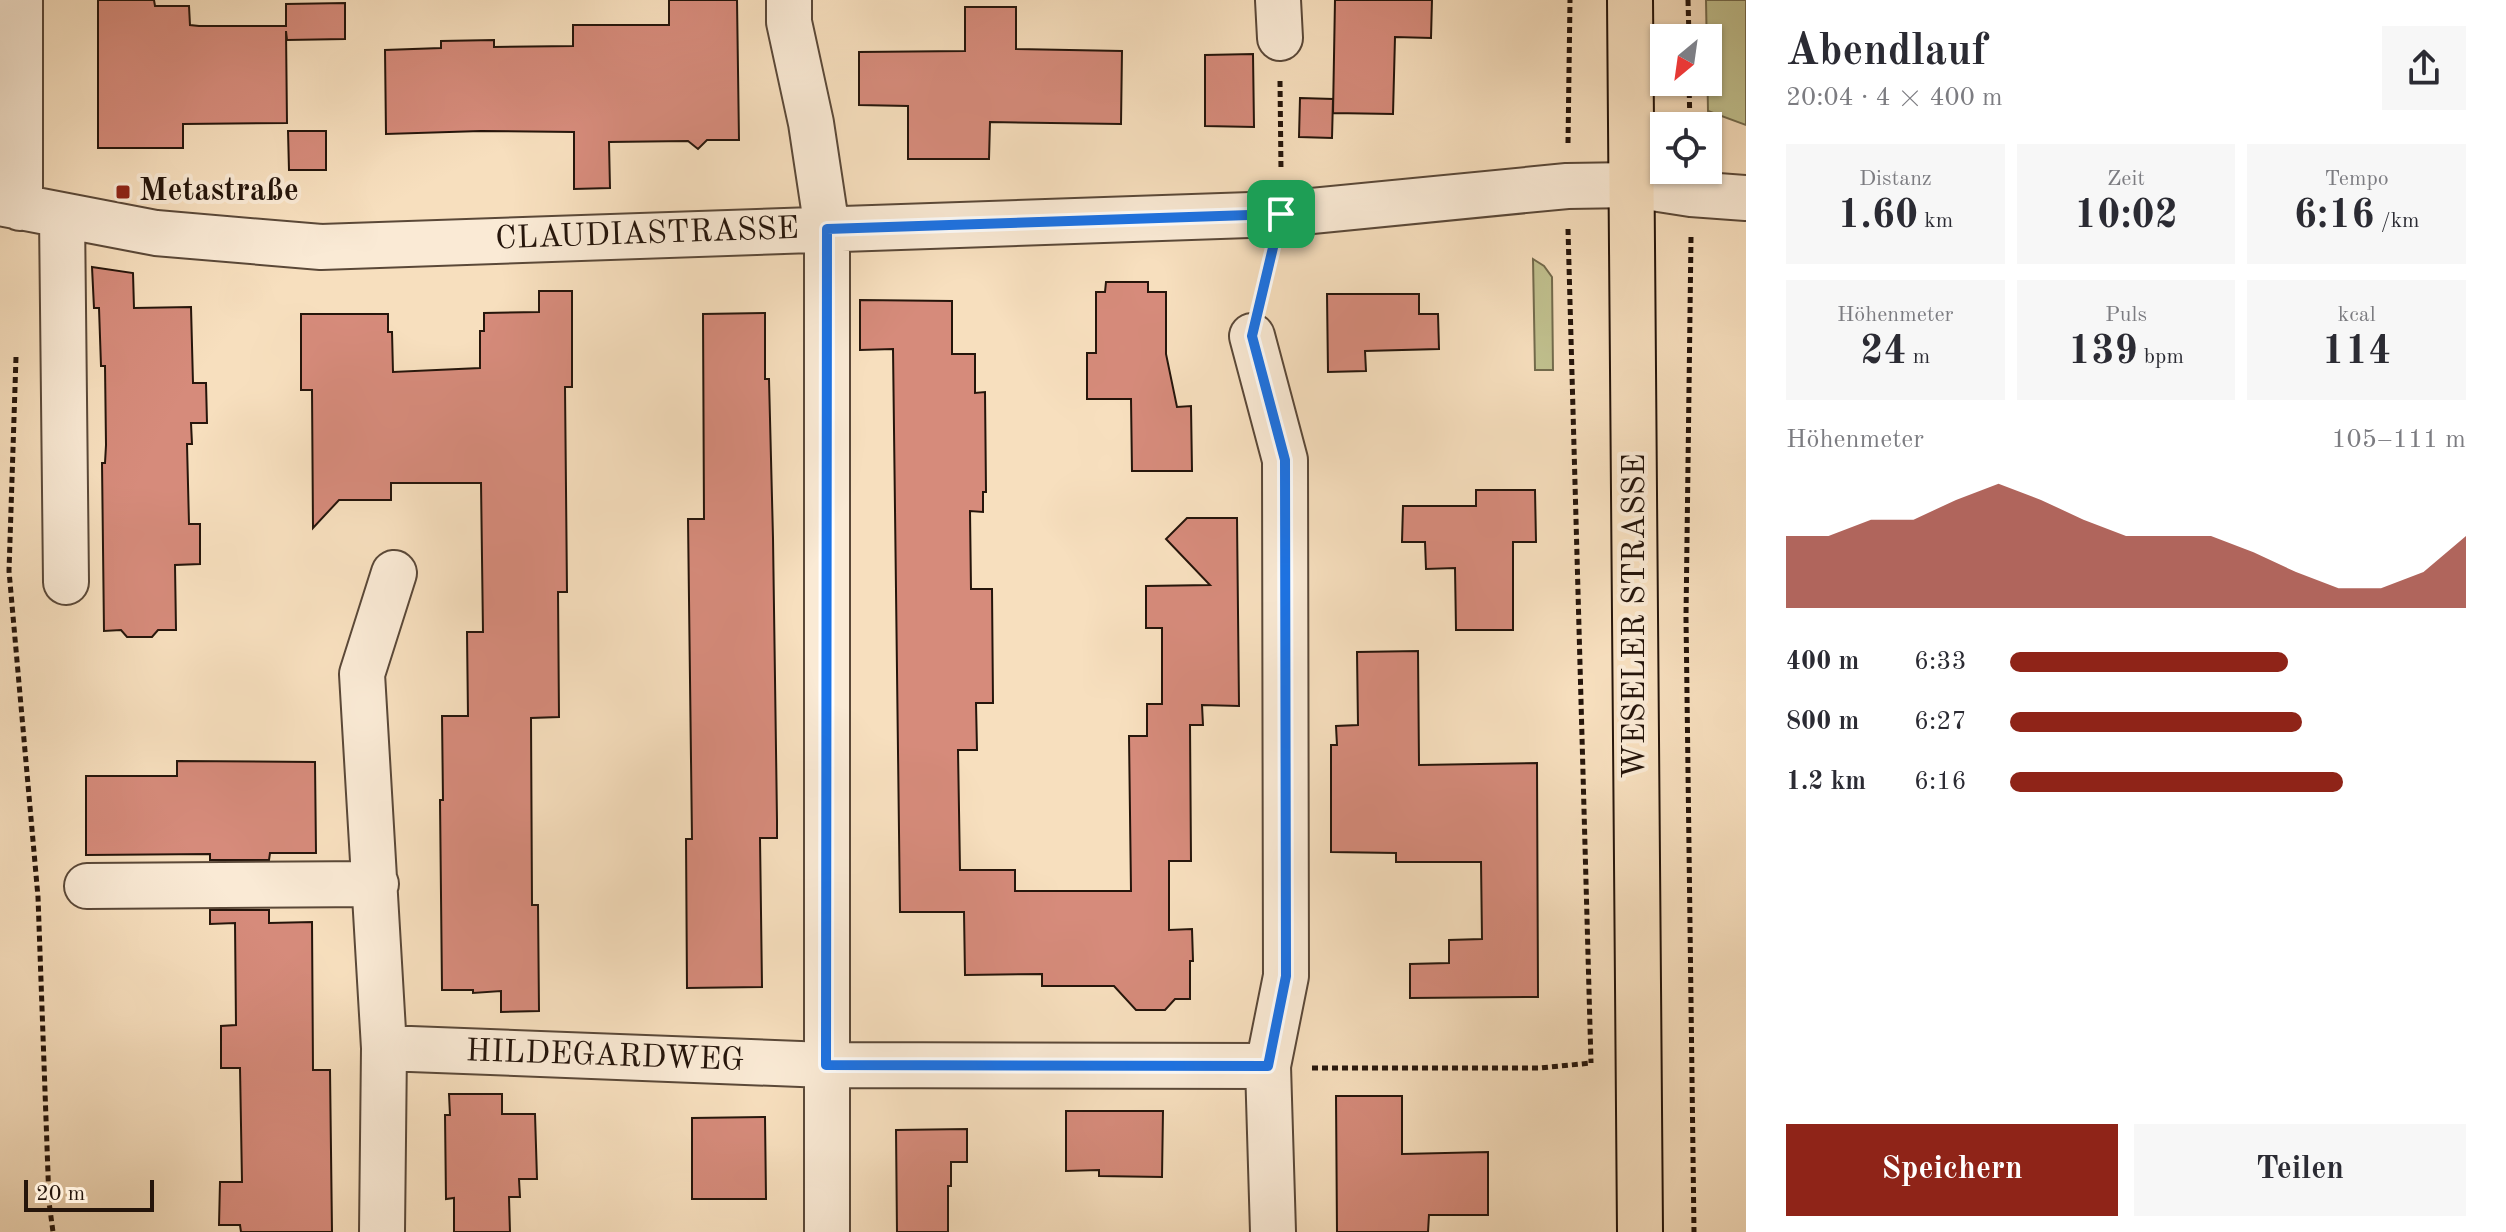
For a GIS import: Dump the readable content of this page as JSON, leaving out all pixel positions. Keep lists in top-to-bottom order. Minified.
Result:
{"streets":{"main road":["WESELER STRASSE"],"street":["CLAUDIASTRASSE","HILDEGARDWEG"]},"crossings":[["CLAUDIASTRASSE","WESELER STRASSE"]],"places":{"transit":["Metastraße"]},"scale_bar":"20 m","north":"bottom left","page":{"heading":["Abendlauf","20:04 · 4 × 400 m"],"stats":[["Distanz","1.60 km"],["Zeit","10:02"],["Tempo","6:16 /km"],["Höhenmeter","24 m"],["Puls","139 bpm"],["kcal","114"]],"chart":["Höhenmeter","105–111 m"],"list":[{"name":"400 m","note":"6:33"},{"name":"800 m","note":"6:27"},{"name":"1.2 km","note":"6:16"}],"buttons":["Speichern","Teilen"],"scale":"20 m"}}
